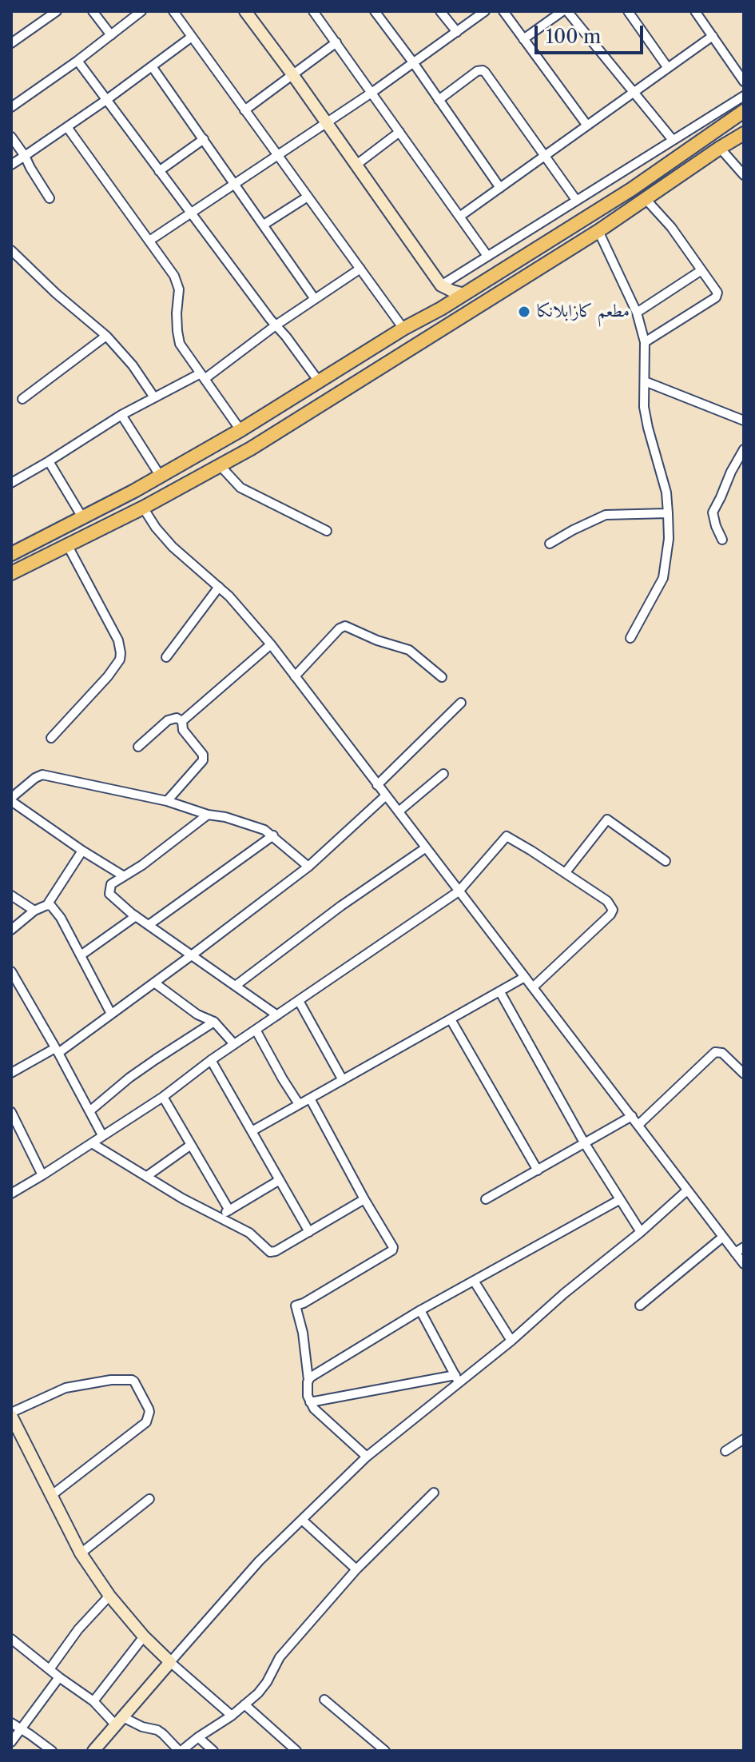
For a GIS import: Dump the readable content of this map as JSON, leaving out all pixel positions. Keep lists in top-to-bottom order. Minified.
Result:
{"places":["مطعم كازابلانكا"],"scale_bar":"100 m"}
